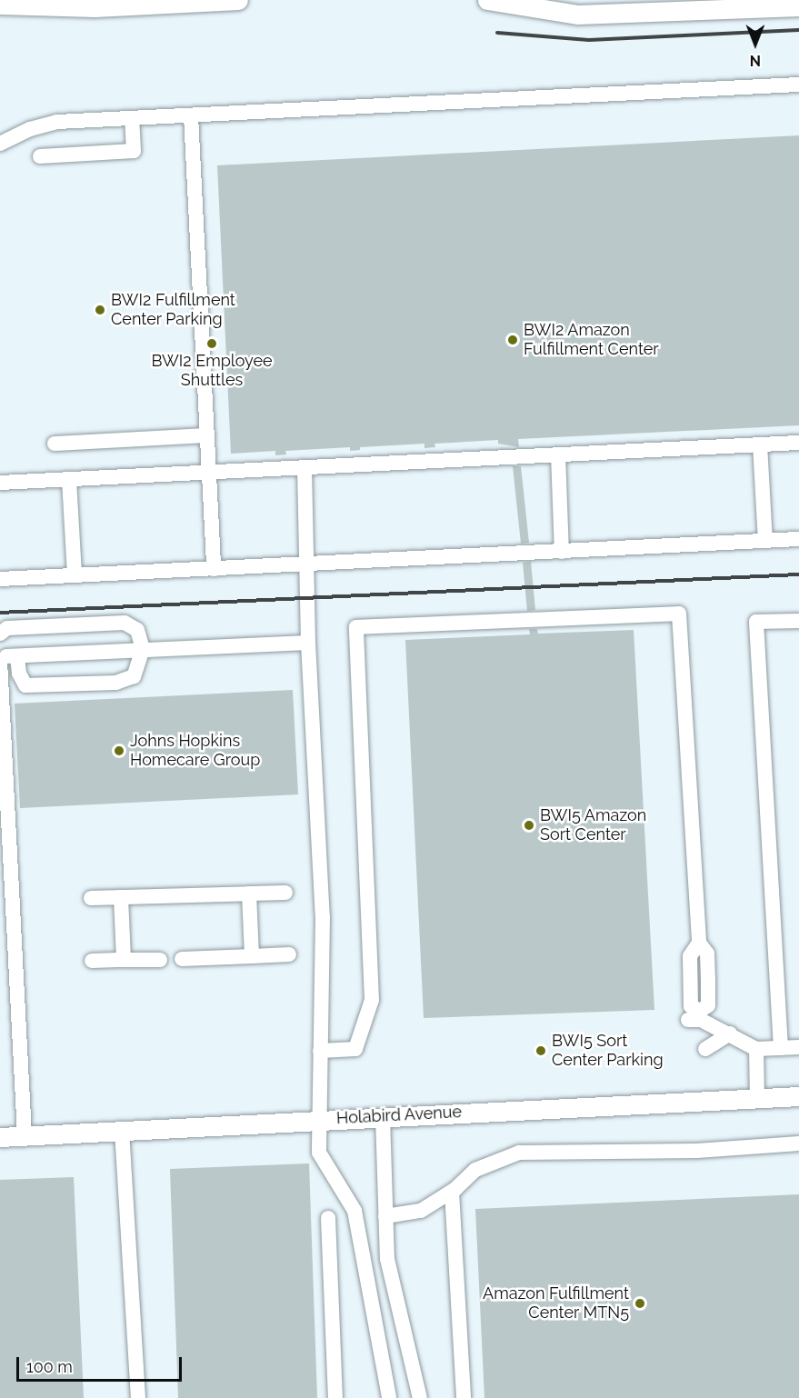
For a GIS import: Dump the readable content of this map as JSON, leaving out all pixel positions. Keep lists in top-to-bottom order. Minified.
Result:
{"streets":{"main road":["Holabird Avenue"]},"places":["BWI2 Fulfillment Center Parking","BWI2 Amazon Fulfillment Center","BWI2 Employee Shuttles","Johns Hopkins Homecare Group","BWI5 Amazon Sort Center","BWI5 Sort Center Parking","Amazon Fulfillment Center MTN5"],"scale_bar":"100 m","north":"bottom"}
